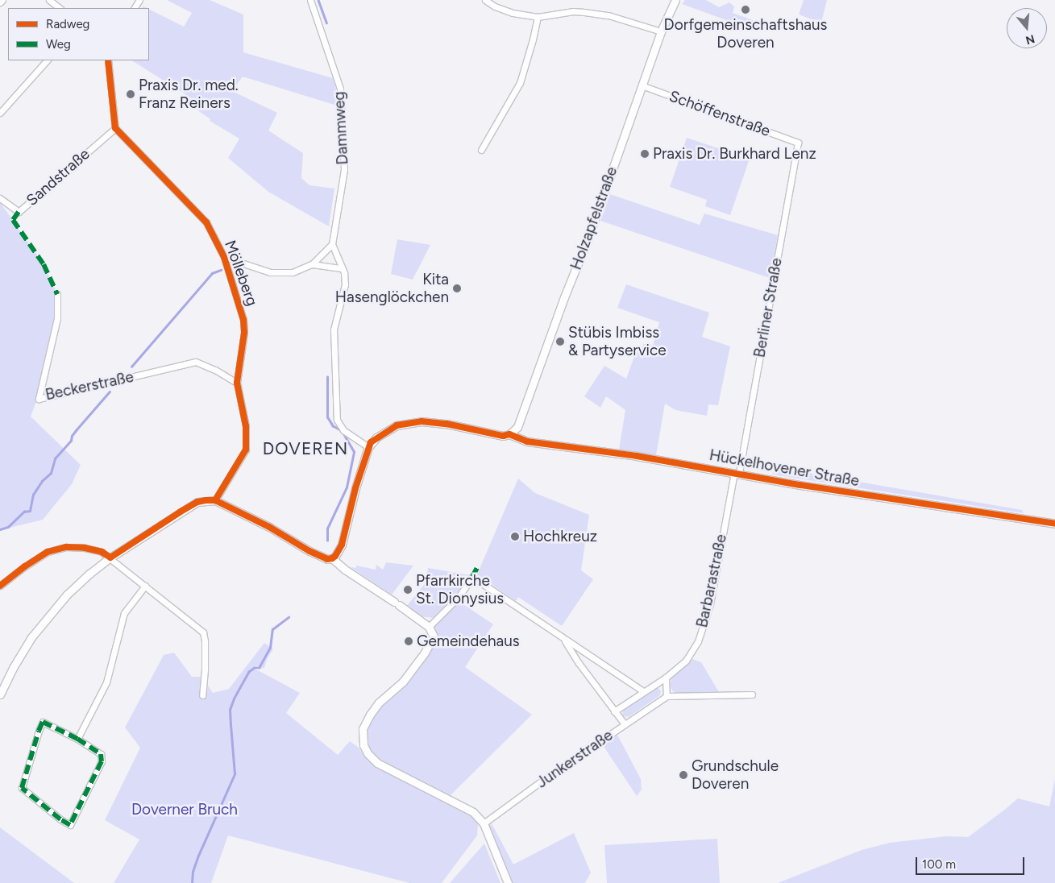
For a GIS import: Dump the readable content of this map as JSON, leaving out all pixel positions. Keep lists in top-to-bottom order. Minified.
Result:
{"streets":{"street":["Schöffenstraße","Dammweg","Sandstraße","Holzapfelstraße","Mölleberg","Berliner Straße","Beckerstraße","Hückelhovener Straße","Barbarastraße","Junkerstraße"]},"crossings":[["Schöffenstraße","Holzapfelstraße"],["Schöffenstraße","Berliner Straße"],["Dammweg","Mölleberg"],["Sandstraße","Mölleberg"],["Holzapfelstraße","Hückelhovener Straße"],["Mölleberg","Beckerstraße"],["Berliner Straße","Hückelhovener Straße"],["Berliner Straße","Barbarastraße"],["Hückelhovener Straße","Barbarastraße"]],"districts":["DOVEREN"],"parks":["Doverner Bruch"],"places":["Dorfgemeinschaftshaus Doveren","Praxis Dr. med. Franz Reiners","Praxis Dr. Burkhard Lenz","Kita Hasenglöckchen","Stübis Imbiss & Partyservice","Hochkreuz","Pfarrkirche St. Dionysius","Gemeindehaus","Grundschule Doveren"],"legend":["Radweg","Weg"],"scale_bar":"100 m","north":"bottom"}
